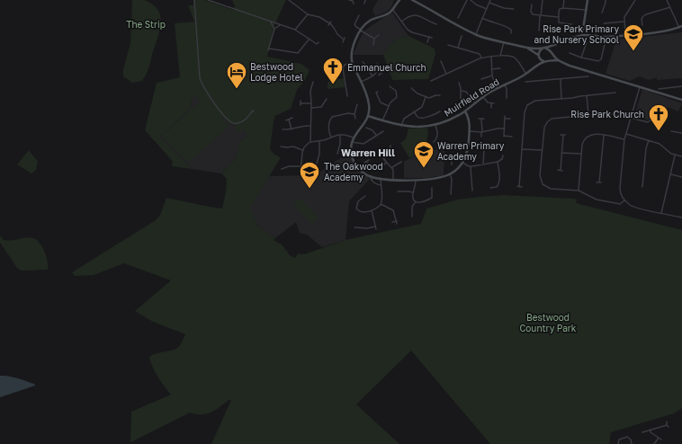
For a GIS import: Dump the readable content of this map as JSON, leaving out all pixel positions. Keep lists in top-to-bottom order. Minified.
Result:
{"streets":{"street":["Muirfield Road"]},"districts":["Warren Hill"],"parks":["The Strip","Bestwood Country Park"],"places":{"school or university":["Rise Park Primary and Nursery School","Warren Primary Academy","The Oakwood Academy"],"church":["Emmanuel Church","Rise Park Church"],"hotel":["Bestwood Lodge Hotel"]}}
